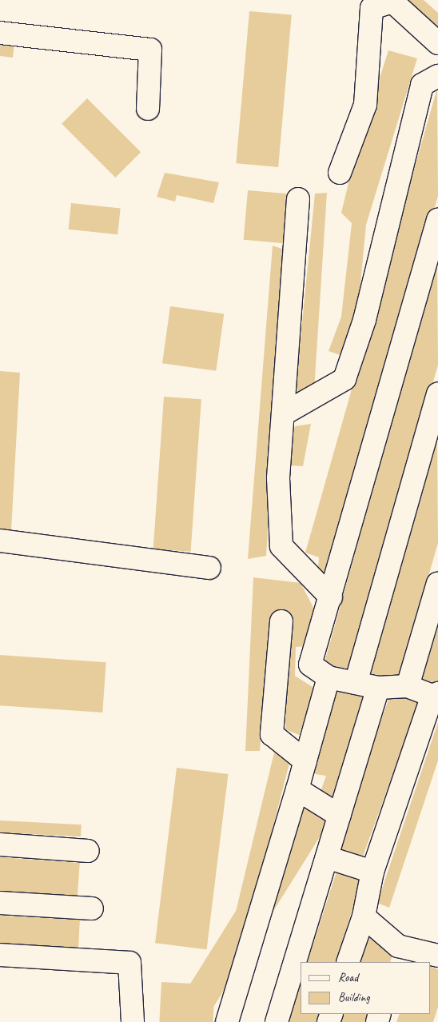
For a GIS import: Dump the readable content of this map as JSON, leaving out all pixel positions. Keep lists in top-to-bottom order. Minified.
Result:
{"legend":["Road","Building"]}
